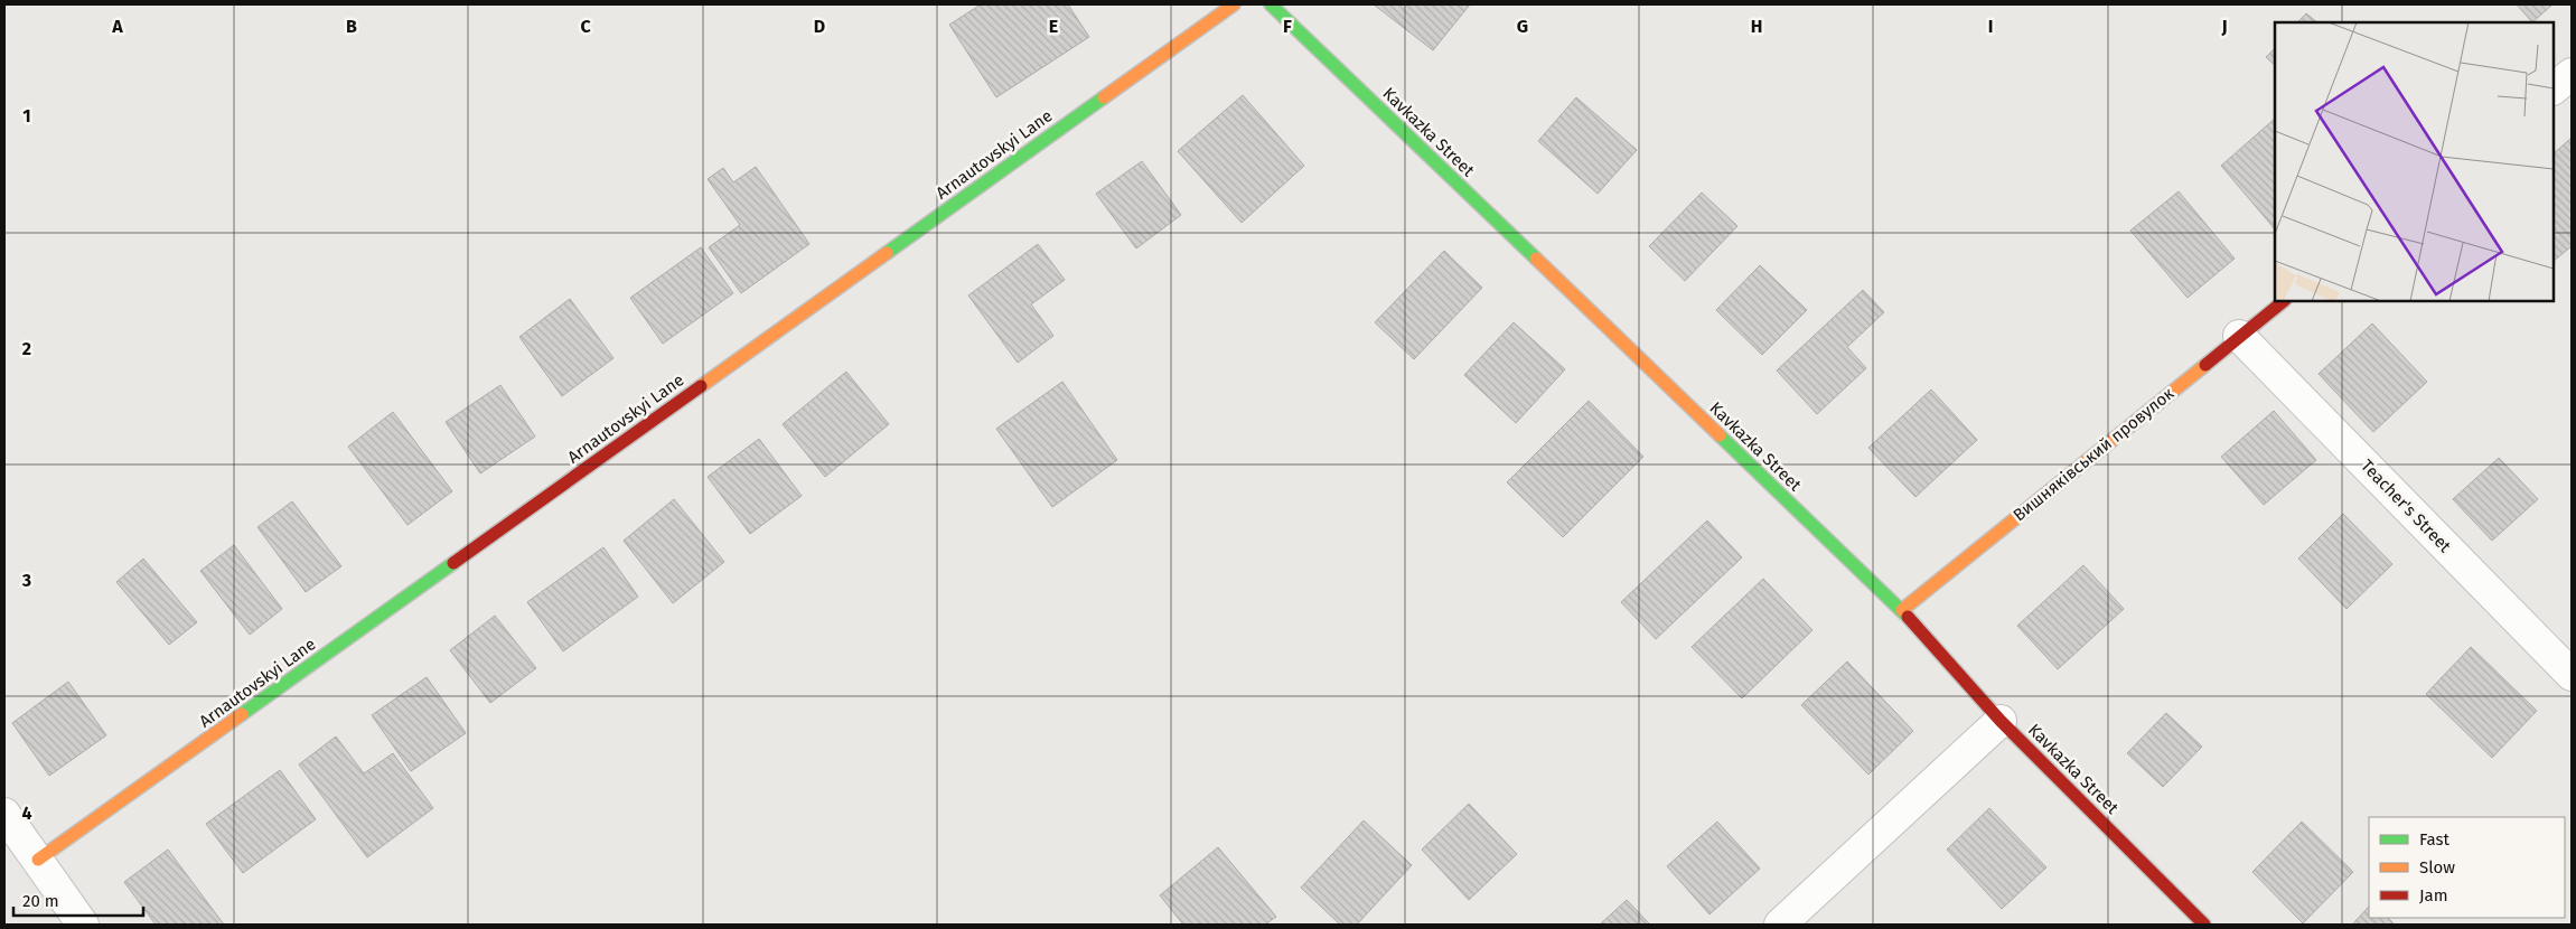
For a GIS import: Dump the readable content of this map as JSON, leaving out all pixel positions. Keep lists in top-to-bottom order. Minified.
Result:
{"streets":{"street":["Kavkazka Street","Arnautovskyi Lane","Вишняківський провулок","Teacher's Street"]},"crossings":[["Kavkazka Street","Вишняківський провулок"],["Вишняківський провулок","Teacher's Street"]],"legend":["Fast","Slow","Jam"],"scale_bar":"20 m","grid":{"columns":["A","B","C","D","E","F","G","H","I","J"],"rows":["1","2","3","4"]}}
